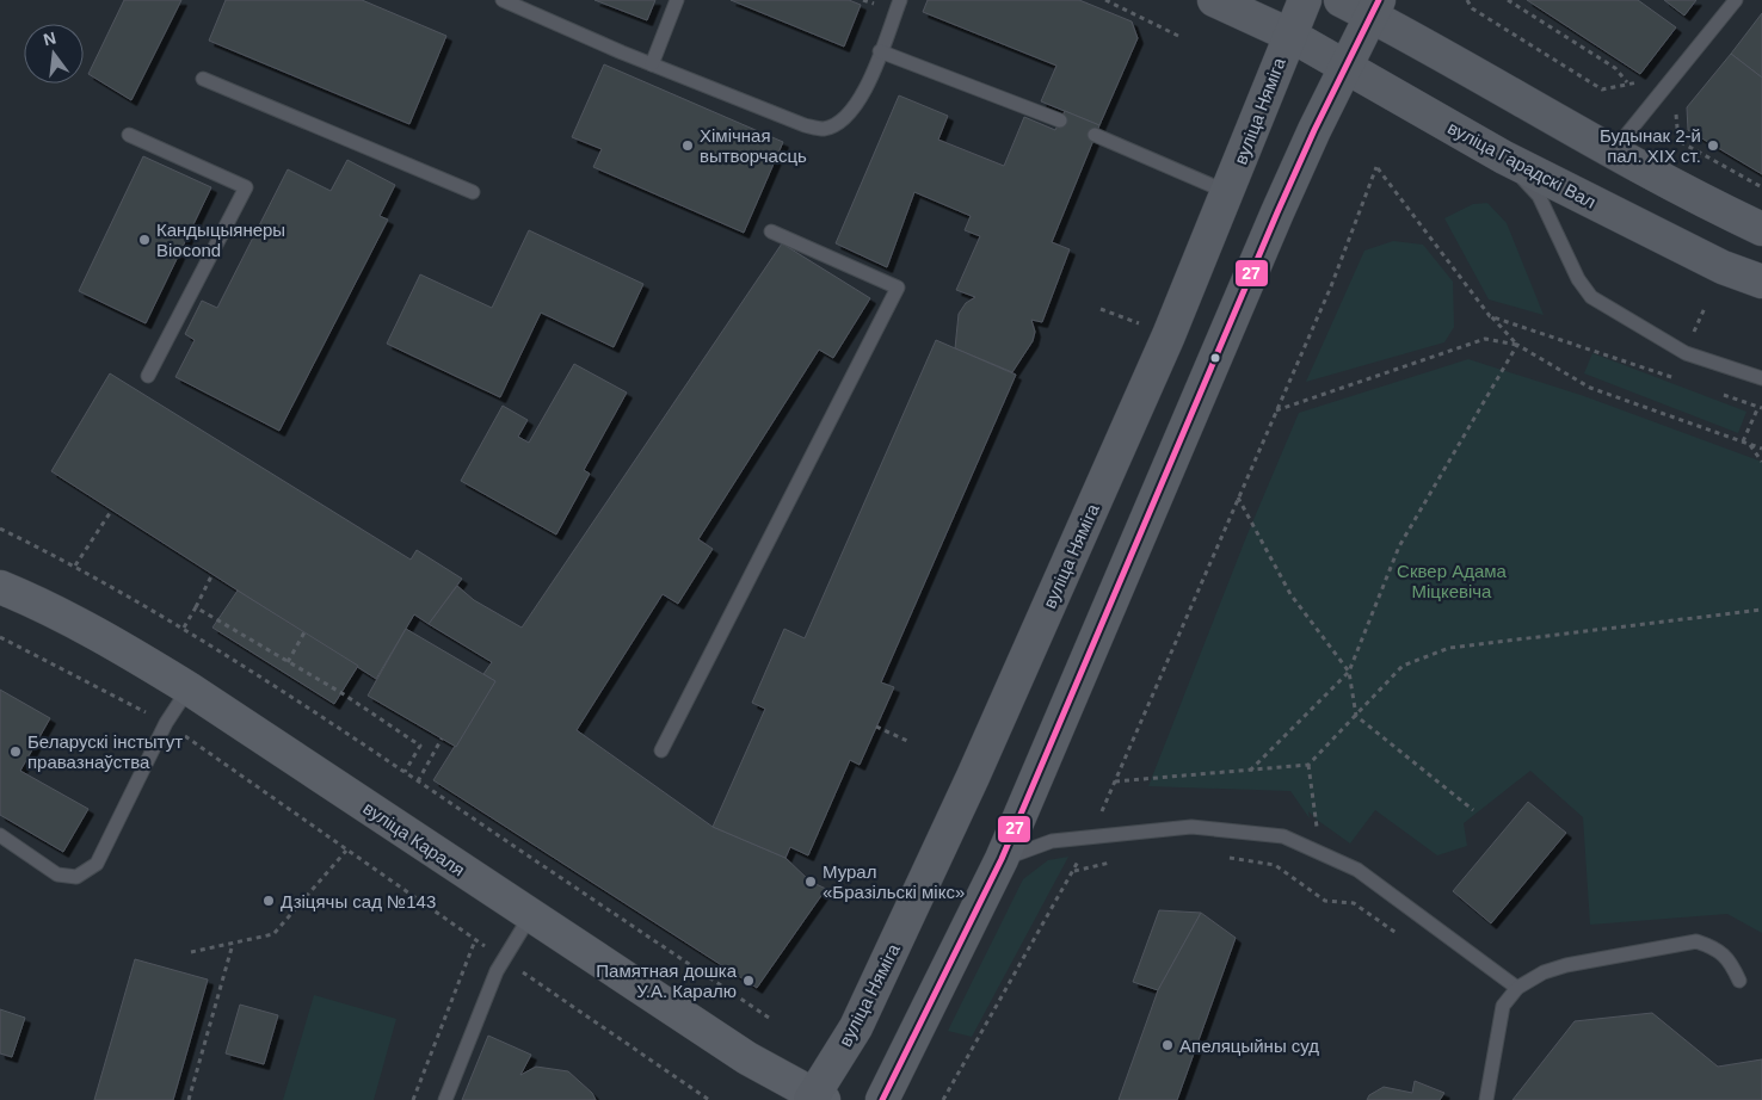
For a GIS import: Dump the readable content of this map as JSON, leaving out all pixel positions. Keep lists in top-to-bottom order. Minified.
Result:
{"streets":{"main road":["вуліца Няміга","вуліца Гарадскі Вал","вуліца Караля"]},"crossings":[["вуліца Няміга","вуліца Гарадскі Вал"],["вуліца Няміга","вуліца Караля"]],"parks":["Сквер Адама Міцкевіча"],"places":["Хімічная вытворчасць","Будынак 2-й пал. ХІХ ст.","Кандыцыянеры Biocond","Беларускі інстытут правазнаўства","Мурал «Бразільскі мікс»","Дзіцячы сад №143","Памятная дошка У.А. Каралю","Апеляцыйны суд"],"lines":["transit line 27"],"north":"top"}
